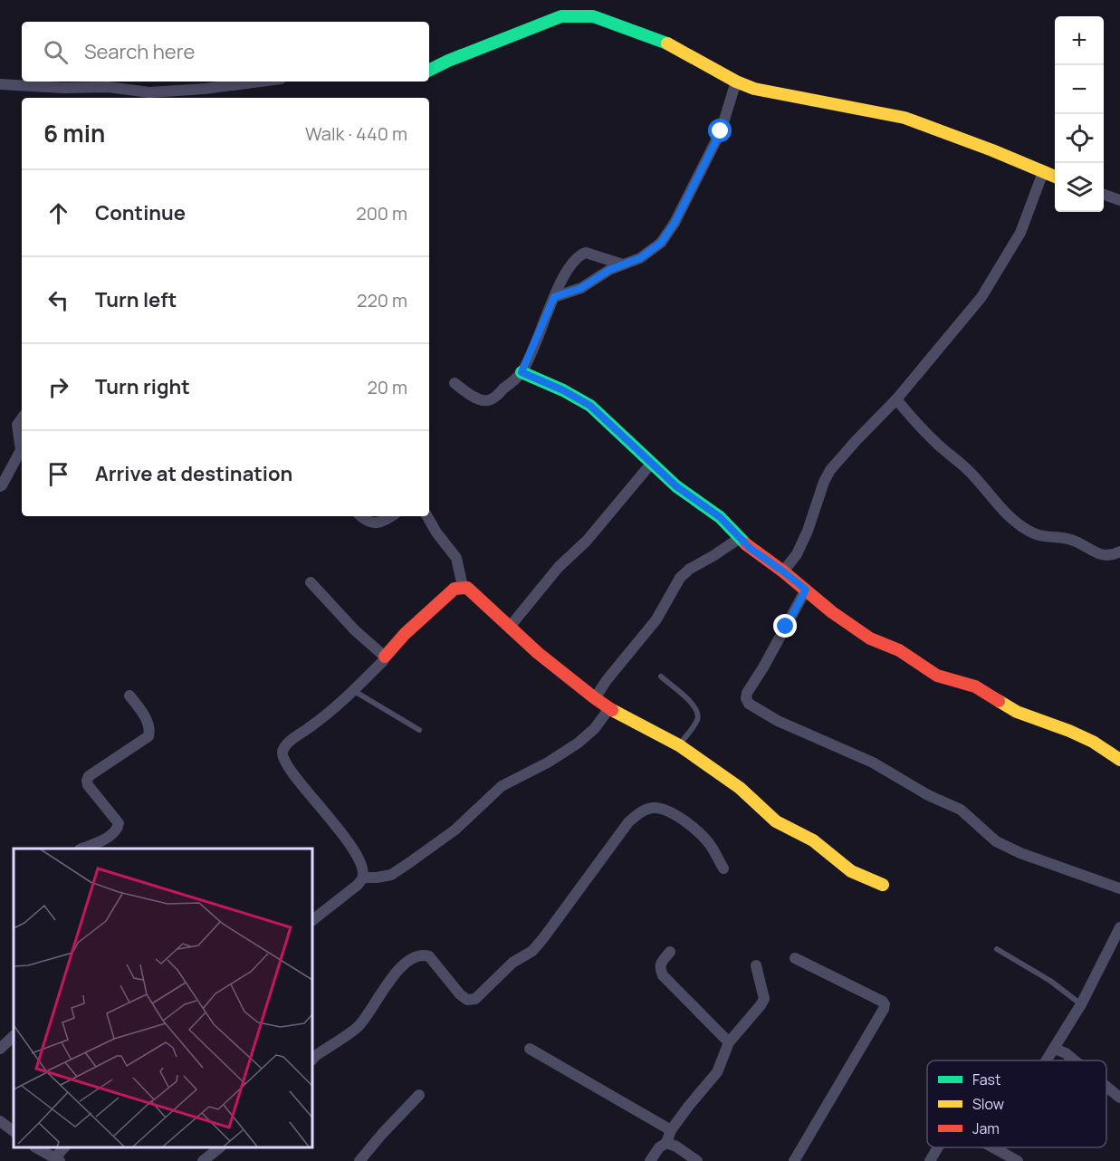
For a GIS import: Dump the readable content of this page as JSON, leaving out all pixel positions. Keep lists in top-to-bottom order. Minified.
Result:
{"legend":["Fast","Slow","Jam"],"page":{"map_buttons":["+","−"],"search":"Search here","heading":["6 min","Walk · 440 m"],"list":[["Continue","200 m"],["Turn left","220 m"],["Turn right","20 m"],"Arrive at destination"]}}
